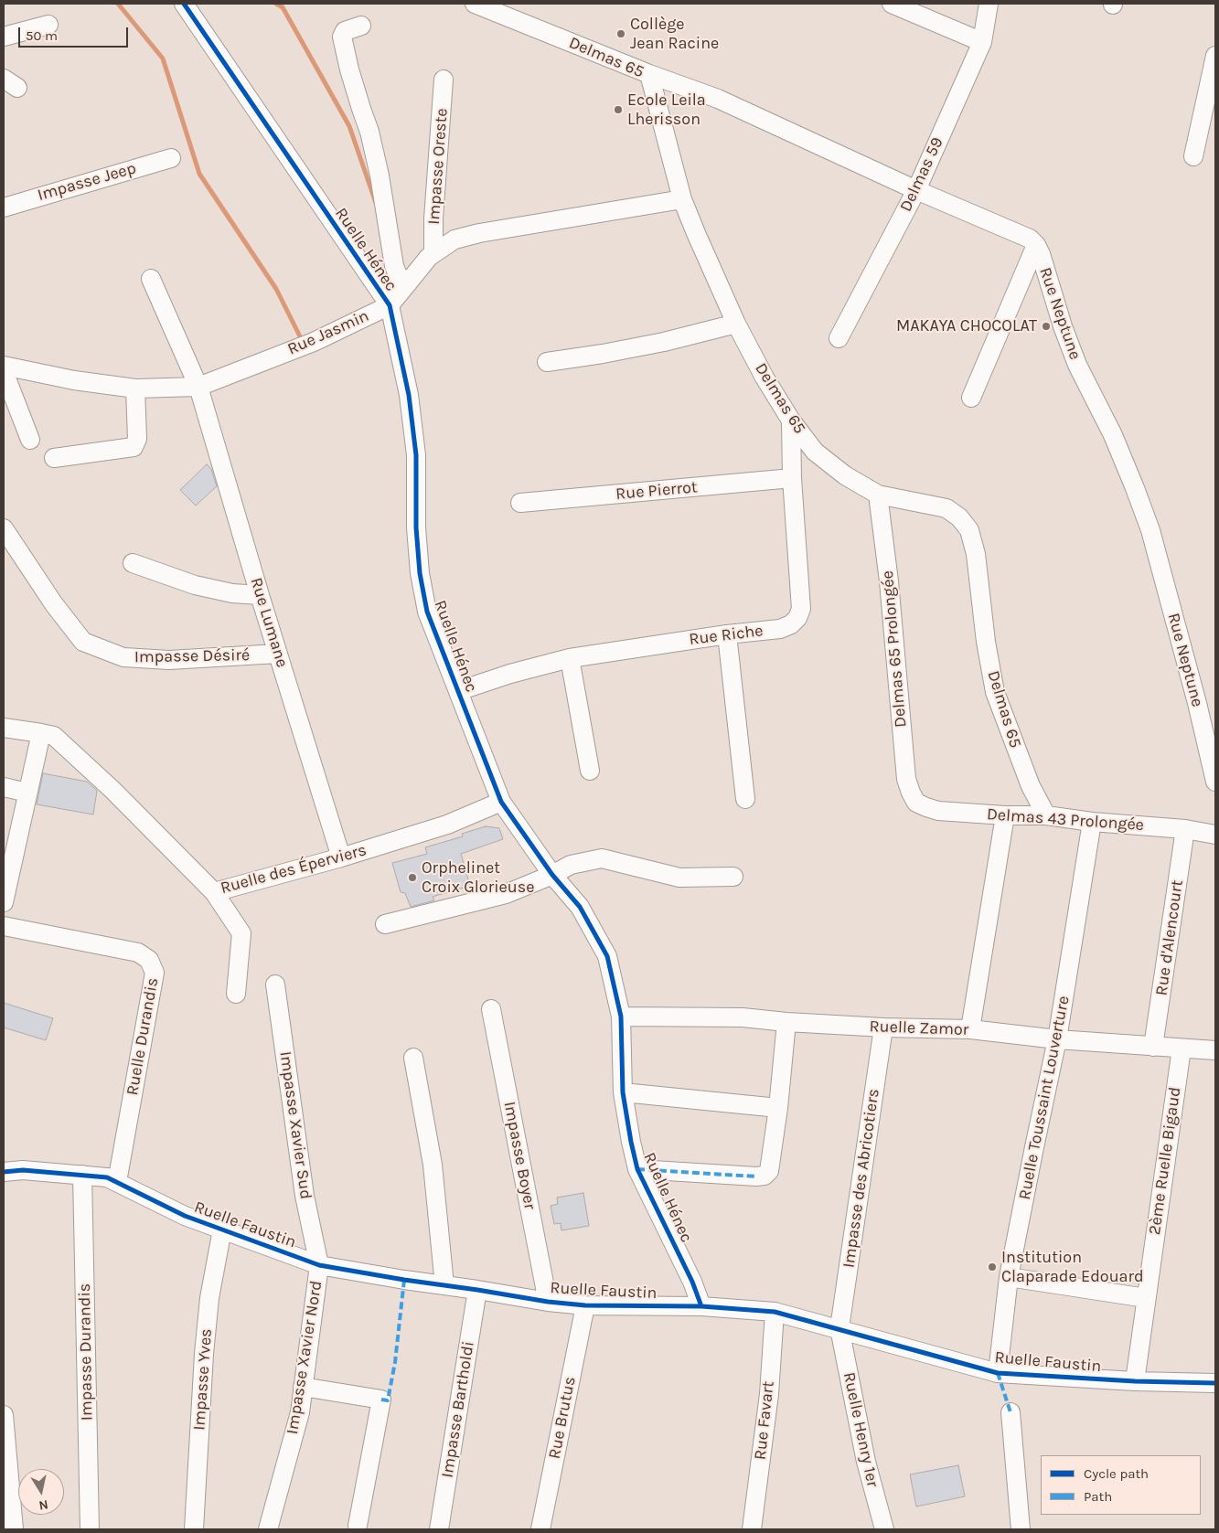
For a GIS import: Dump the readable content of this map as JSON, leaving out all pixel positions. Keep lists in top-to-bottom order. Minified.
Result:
{"streets":{"street":["Delmas 65","Impasse Oreste","Delmas 59","Impasse Jeep","Ruelle Hénec","Rue Neptune","Rue Jasmin","Rue Pierrot","Rue Lumane","Rue Riche","Delmas 65 Prolongée","Impasse Désiré","Delmas 43 Prolongée","Ruelle des Éperviers","Rue d'Alencourt","Ruelle Zamor","Ruelle Durandis","Ruelle Toussaint Louverture","Impasse Xavier Sud","Impasse Boyer","2ème Ruelle Bigaud","Impasse des Abricotiers","Ruelle Faustin","Impasse Durandis","Impasse Xavier Nord","Impasse Yves","Impasse Bartholdi","Rue Brutus","Rue Favart","Ruelle Henry 1er"]},"crossings":[["Delmas 65","Rue Jasmin"],["Delmas 65","Rue Riche"],["Delmas 65","Delmas 65 Prolongée"],["Delmas 65","Delmas 43 Prolongée"],["Impasse Oreste","Rue Jasmin"],["Ruelle Hénec","Rue Jasmin"],["Ruelle Hénec","Rue Riche"],["Ruelle Hénec","Ruelle des Éperviers"],["Ruelle Hénec","Ruelle Zamor"],["Ruelle Hénec","Ruelle Faustin"],["Rue Jasmin","Rue Lumane"],["Rue Pierrot","Rue Riche"],["Rue Lumane","Impasse Désiré"],["Rue Lumane","Ruelle des Éperviers"],["Delmas 65 Prolongée","Delmas 43 Prolongée"],["Delmas 43 Prolongée","Rue d'Alencourt"],["Delmas 43 Prolongée","Ruelle Toussaint Louverture"],["Rue d'Alencourt","Ruelle Zamor"],["Ruelle Zamor","Ruelle Toussaint Louverture"],["Ruelle Zamor","2ème Ruelle Bigaud"],["Ruelle Zamor","Impasse des Abricotiers"],["Ruelle Durandis","Ruelle Faustin"],["Ruelle Toussaint Louverture","Ruelle Faustin"],["Impasse Xavier Sud","Ruelle Faustin"],["Impasse Xavier Sud","Impasse Xavier Nord"],["Impasse Boyer","Ruelle Faustin"],["2ème Ruelle Bigaud","Ruelle Faustin"],["Impasse des Abricotiers","Ruelle Faustin"],["Impasse des Abricotiers","Ruelle Henry 1er"],["Ruelle Faustin","Impasse Durandis"],["Ruelle Faustin","Impasse Xavier Nord"],["Ruelle Faustin","Impasse Yves"],["Ruelle Faustin","Impasse Bartholdi"],["Ruelle Faustin","Rue Brutus"],["Ruelle Faustin","Rue Favart"],["Ruelle Faustin","Ruelle Henry 1er"]],"places":["Collège Jean Racine","Ecole Leila Lherisson","MAKAYA CHOCOLAT","Orphelinet Croix Glorieuse","Institution Claparade Edouard"],"legend":["Cycle path","Path"],"scale_bar":"50 m","north":"bottom"}
